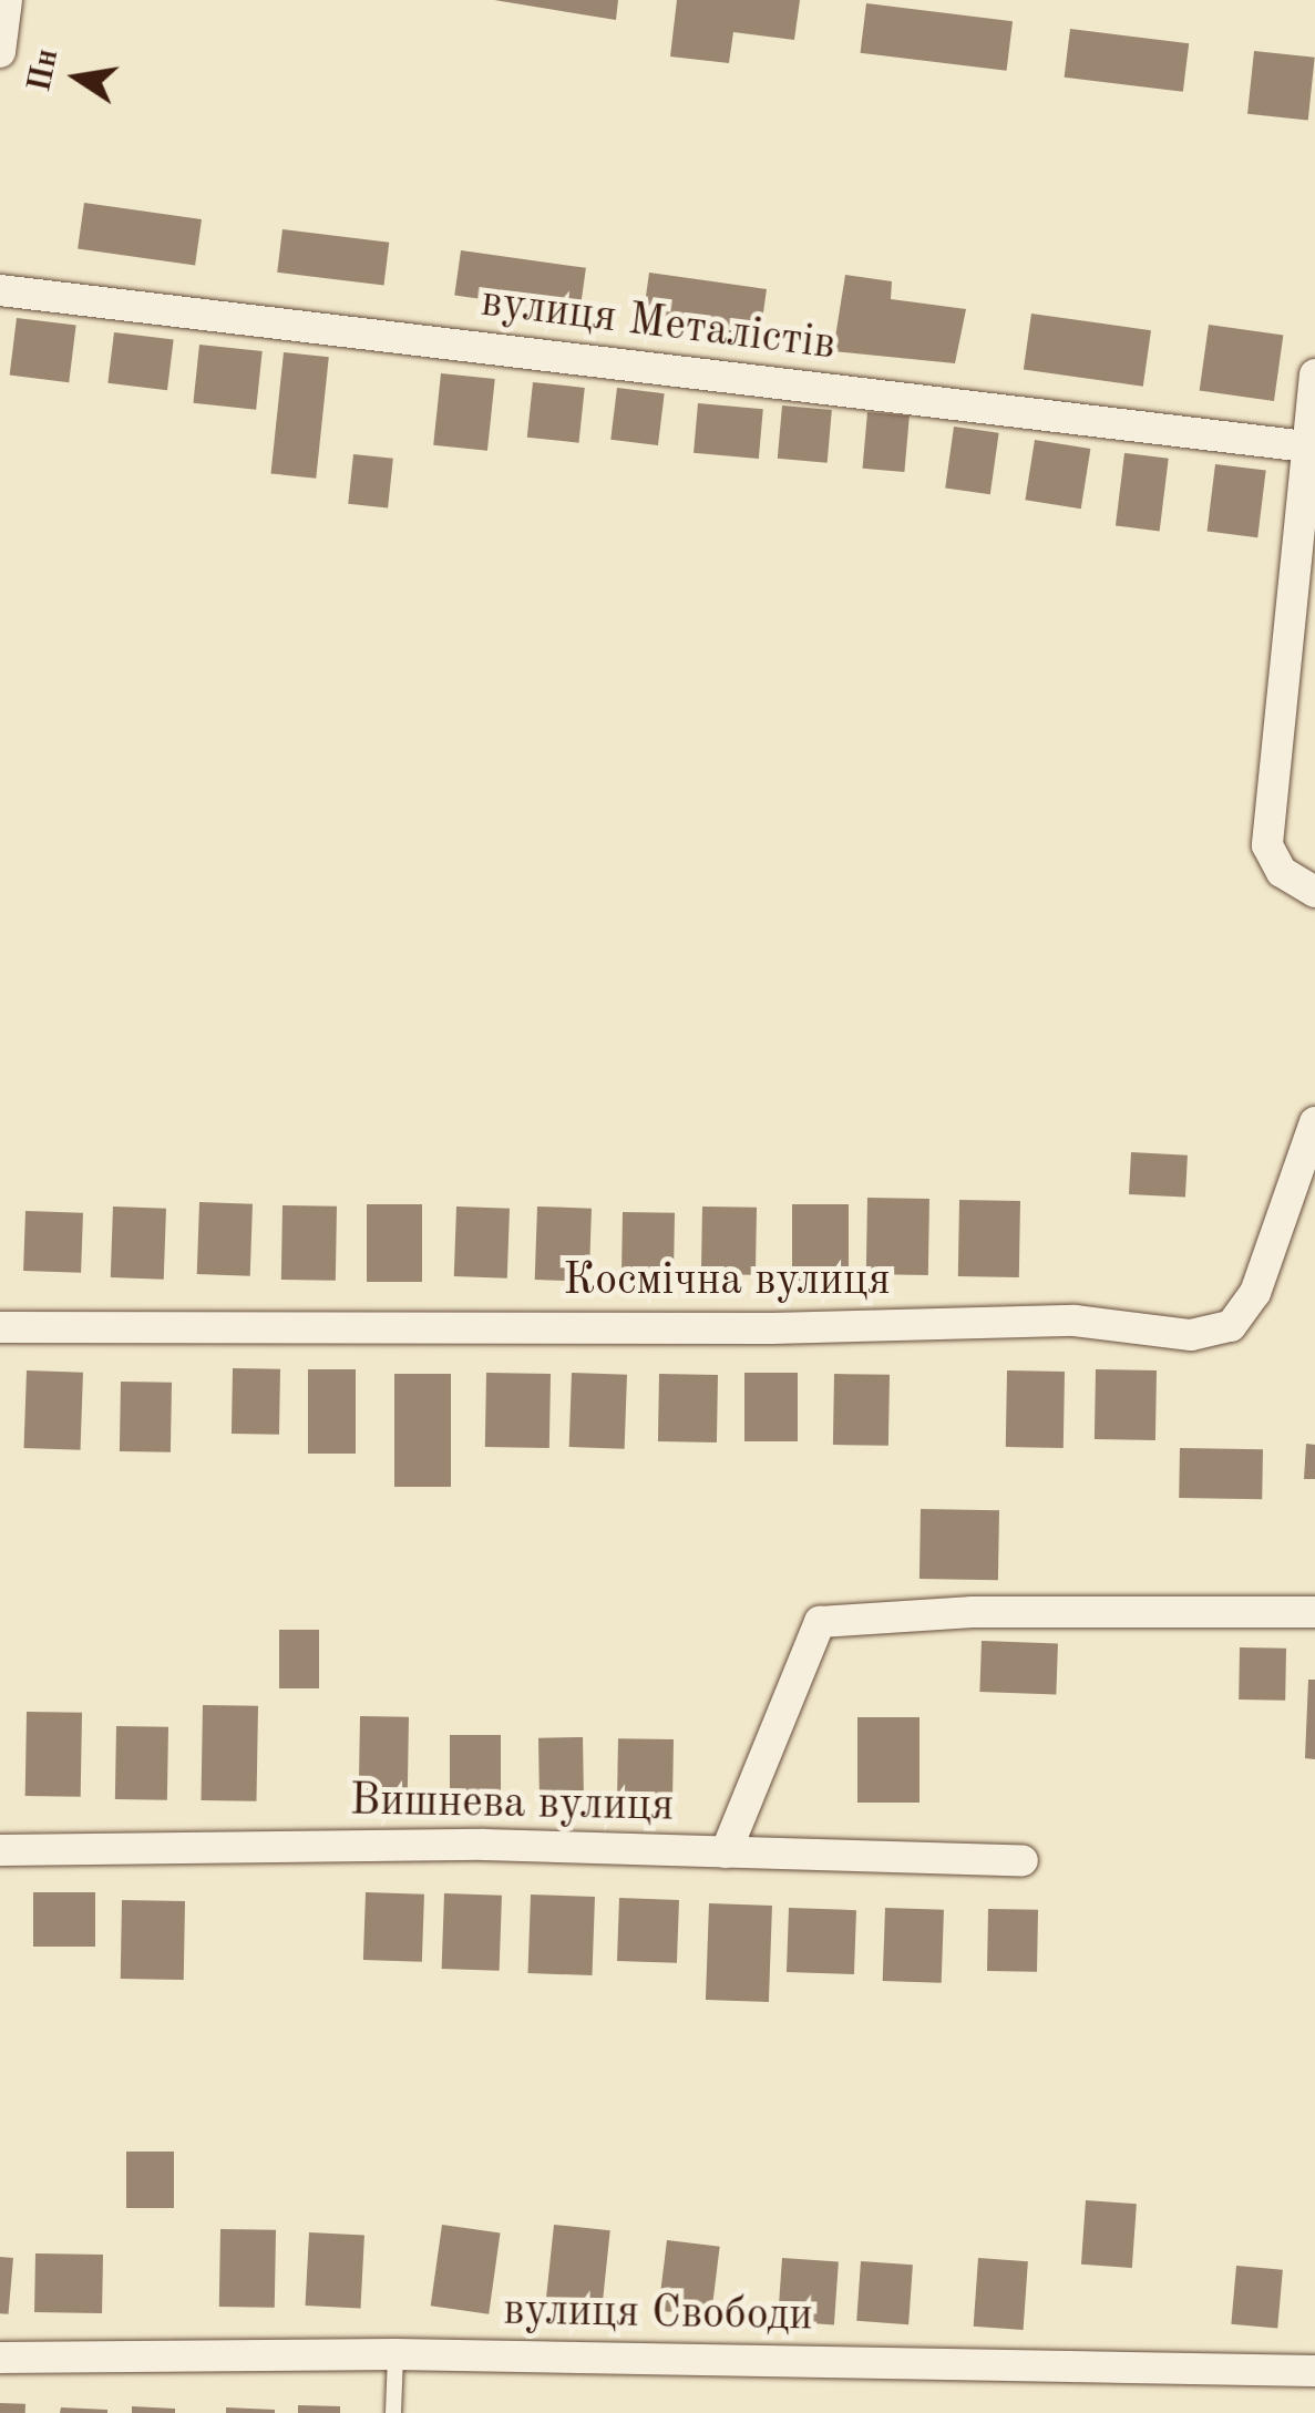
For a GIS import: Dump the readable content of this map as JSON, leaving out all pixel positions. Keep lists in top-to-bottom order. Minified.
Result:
{"streets":{"street":["вулиця Металістів","Космічна вулиця","Вишнева вулиця","вулиця Свободи"]},"north":"left"}
